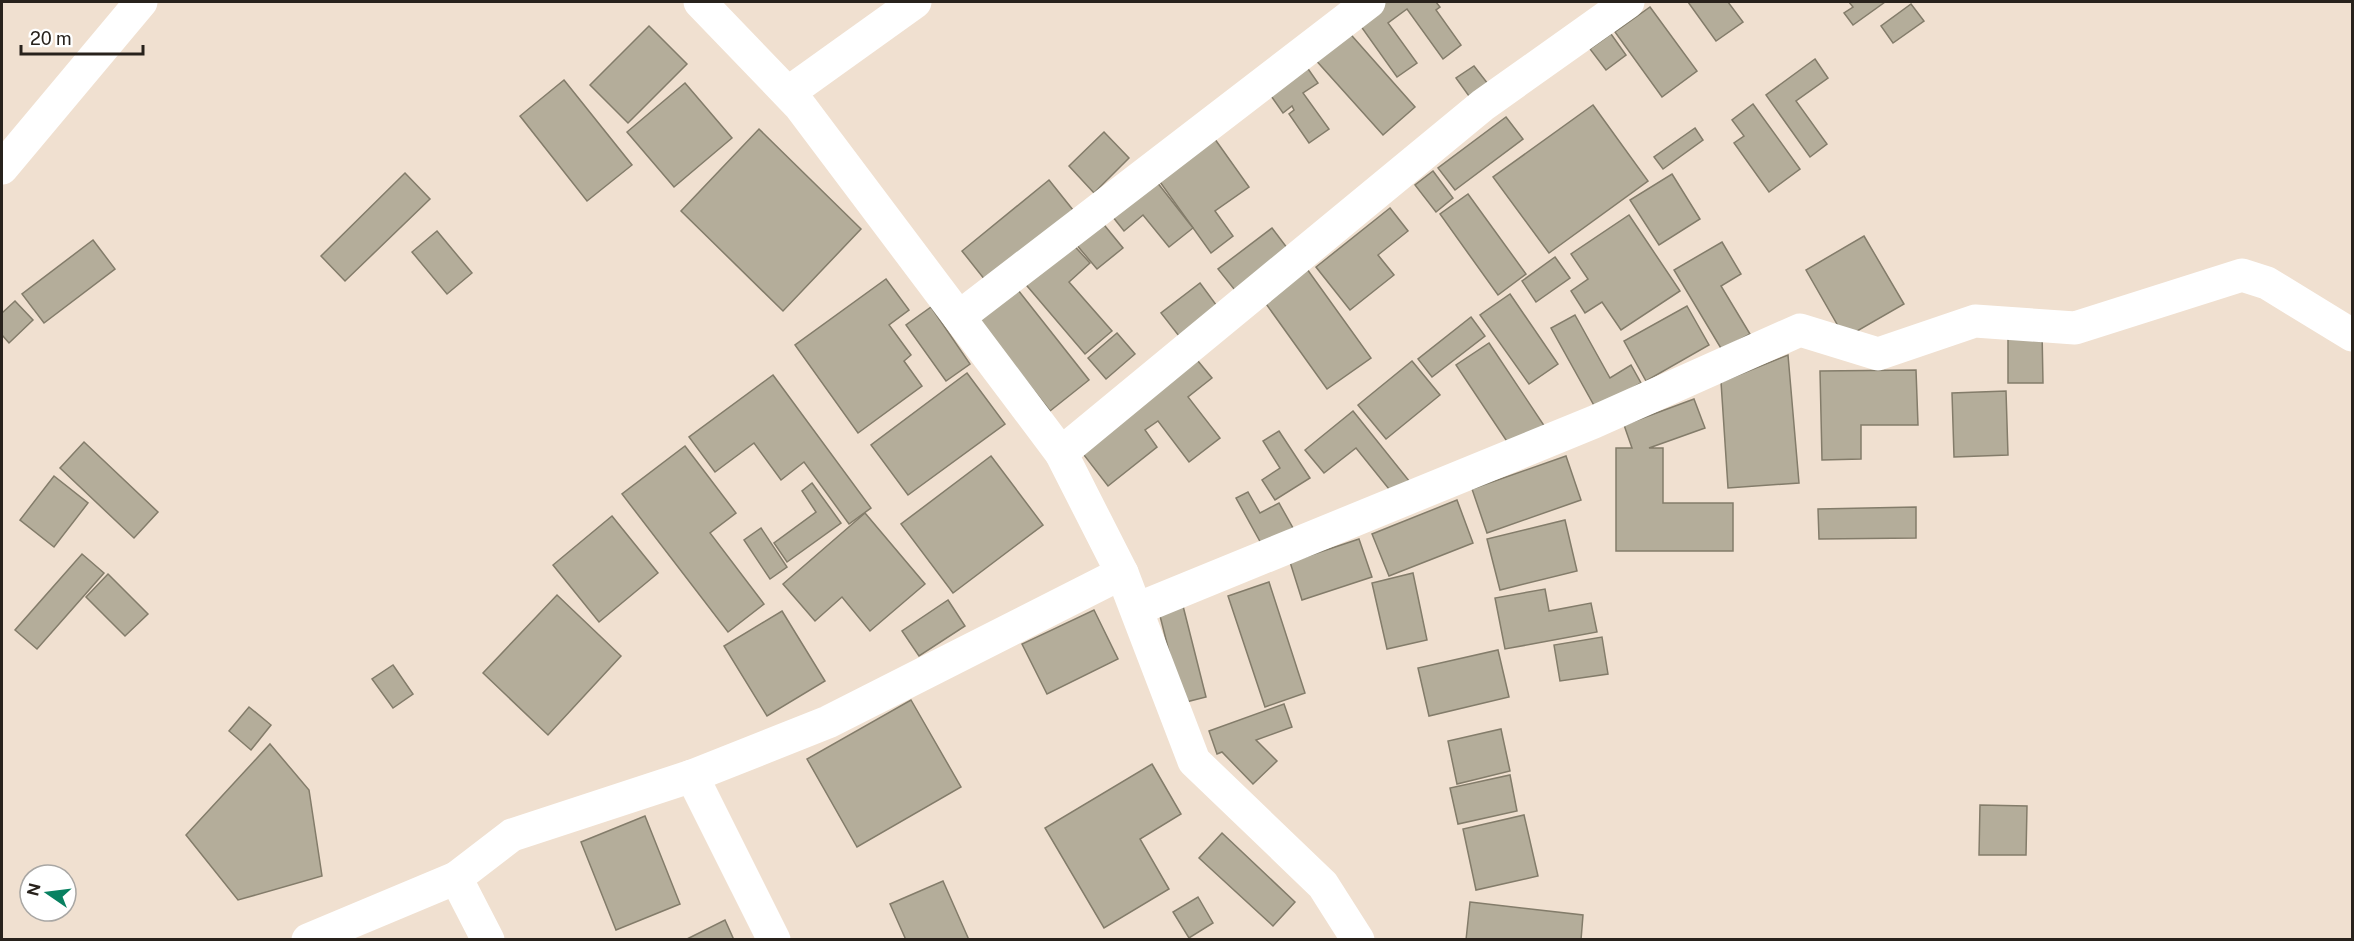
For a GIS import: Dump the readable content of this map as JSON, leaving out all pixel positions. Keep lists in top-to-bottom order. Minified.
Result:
{"scale_bar":"20 m","north":"left"}
